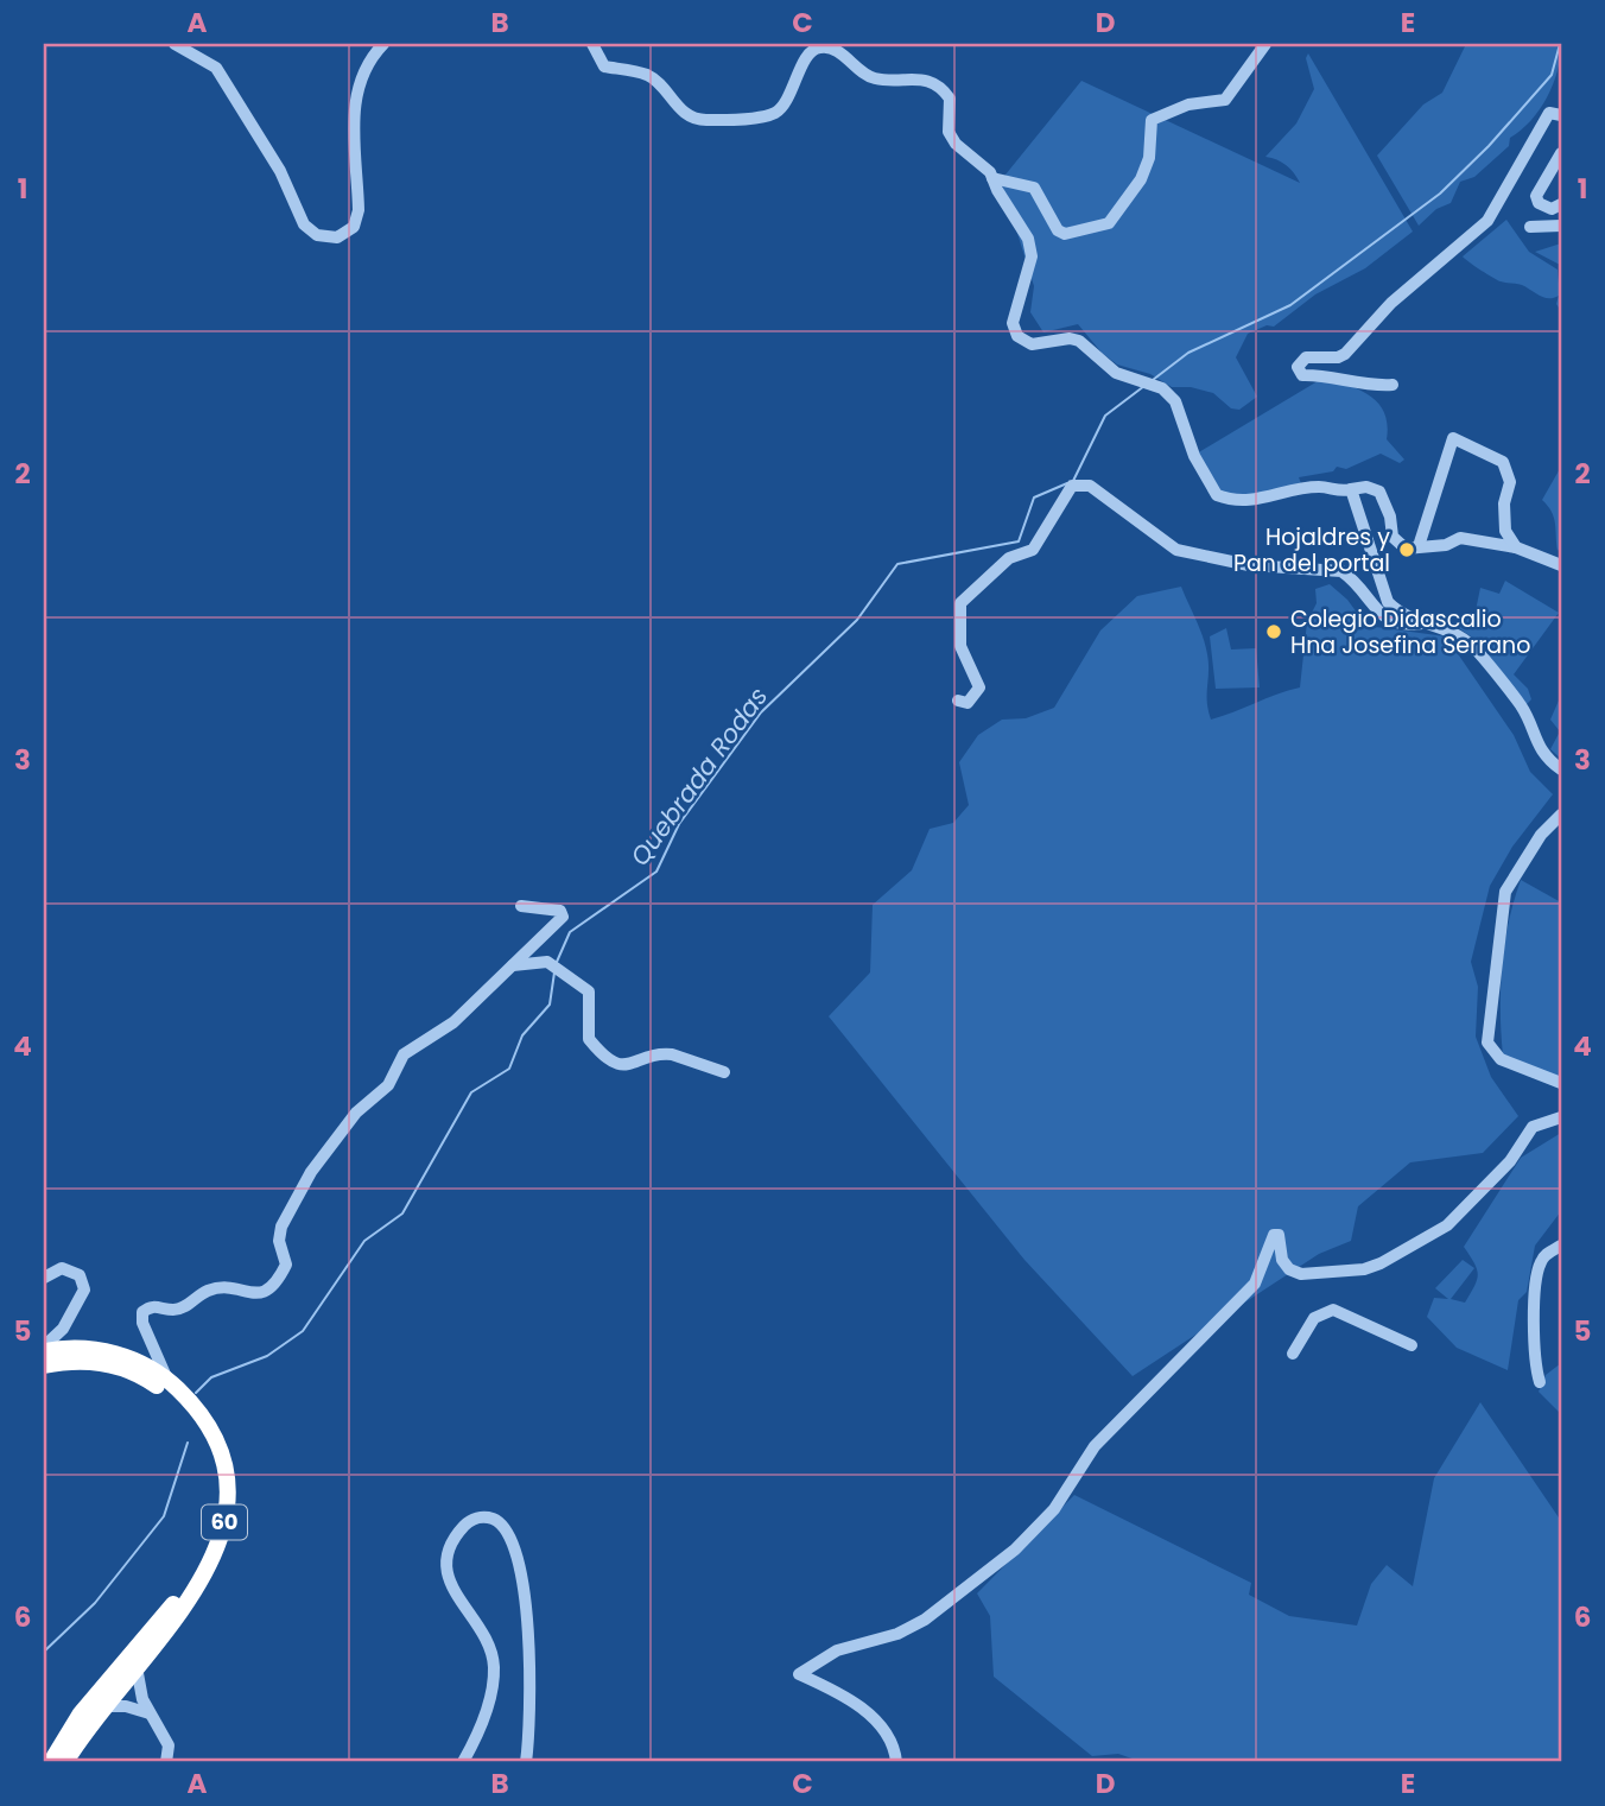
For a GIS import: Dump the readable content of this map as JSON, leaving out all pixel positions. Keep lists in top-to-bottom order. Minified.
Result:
{"streets":{"highway":["60"]},"water":["Quebrada Rodas"],"places":["Hojaldres y Pan del portal","Colegio Didascalio Hna Josefina Serrano"],"grid":{"columns":["A","B","C","D","E"],"rows":["1","2","3","4","5","6"]}}
